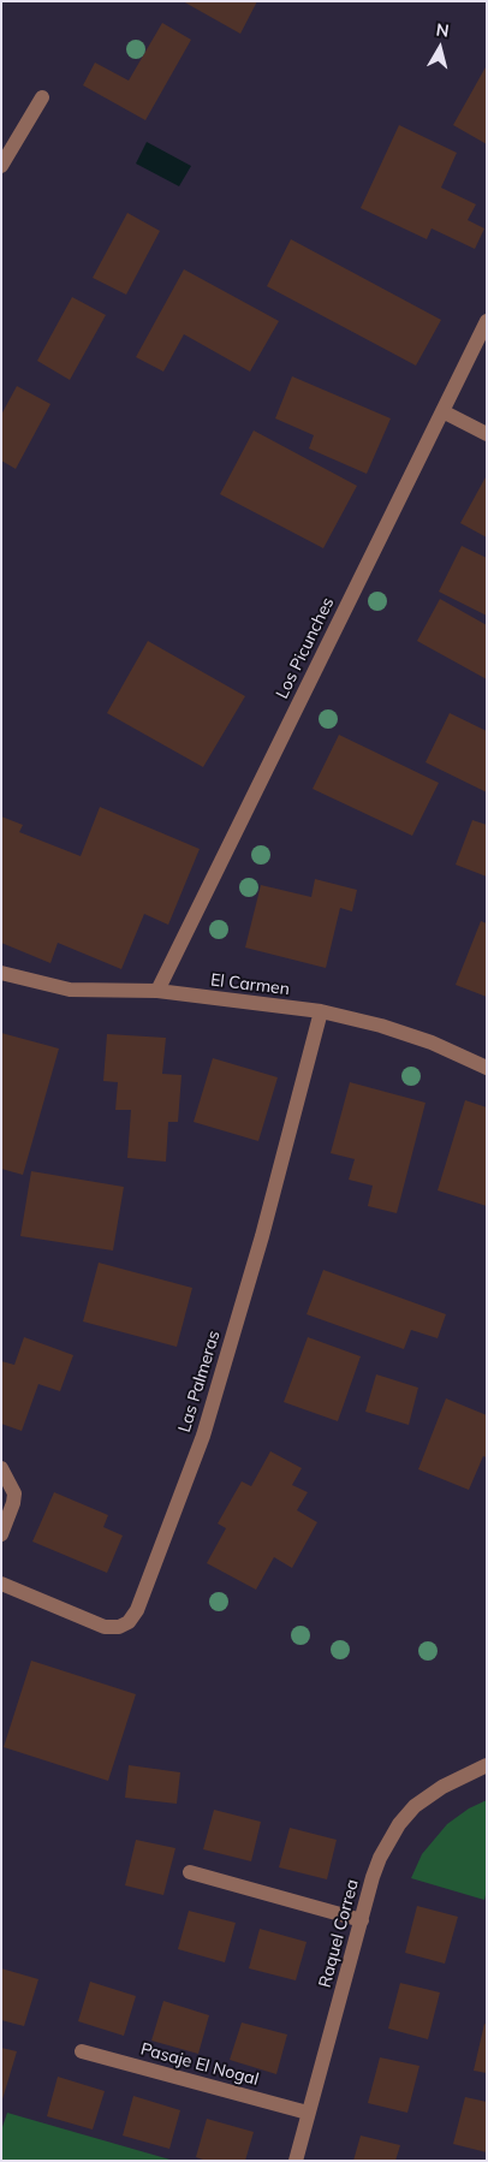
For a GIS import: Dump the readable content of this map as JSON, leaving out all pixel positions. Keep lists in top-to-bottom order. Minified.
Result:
{"streets":{"street":["Los Picunches","El Carmen","Las Palmeras","Raquel Correa","Pasaje El Nogal"]},"crossings":[["Los Picunches","El Carmen"],["El Carmen","Las Palmeras"],["Raquel Correa","Pasaje El Nogal"]],"north":"top"}
